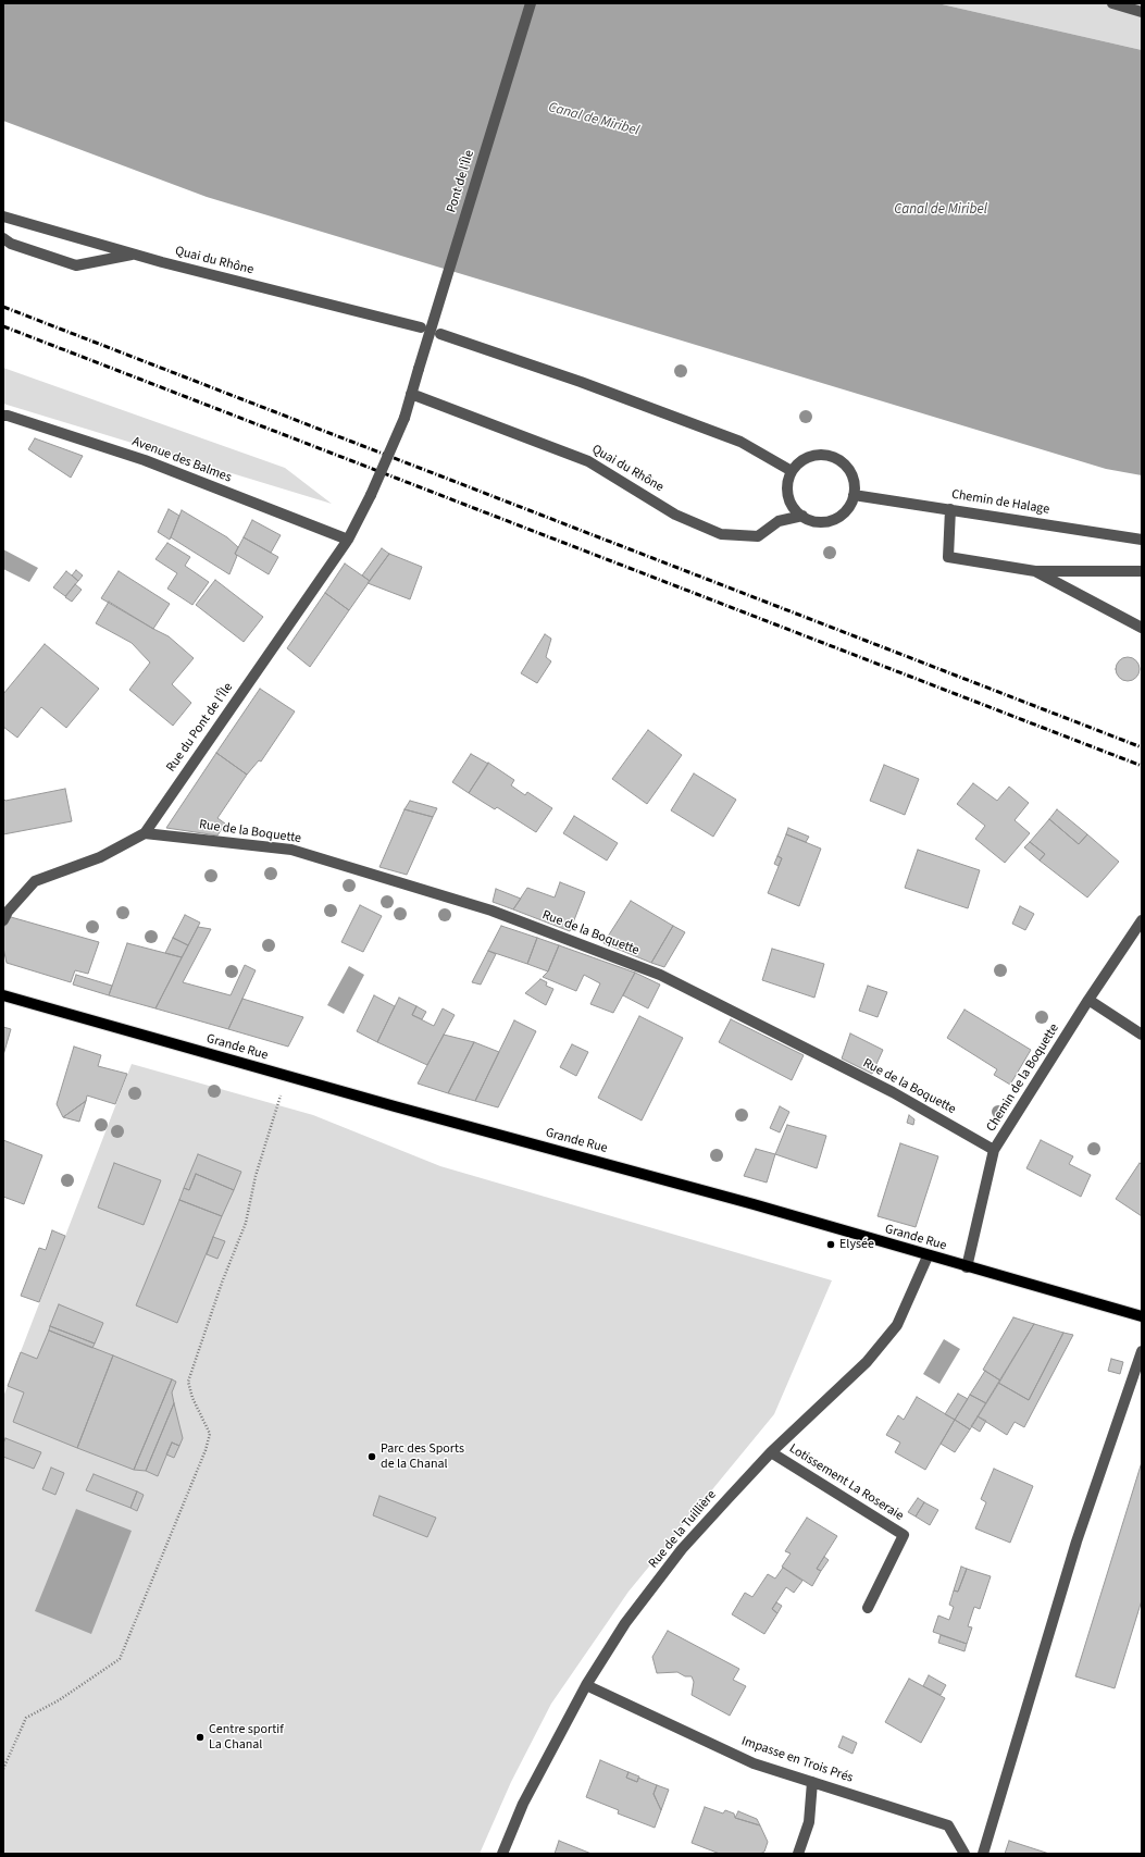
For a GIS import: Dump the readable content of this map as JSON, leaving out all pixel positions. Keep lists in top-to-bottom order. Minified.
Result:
{"streets":{"main road":["Grande Rue"],"street":["Pont de l'Île","Quai du Rhône","Avenue des Balmes","Chemin de Halage","Rue du Pont de l'Île","Rue de la Boquette","Chemin de la Boquette","Lotissement La Roseraie","Rue de la Tuillière","Impasse en Trois Prés"]},"crossings":[["Pont de l'Île","Quai du Rhône"],["Pont de l'Île","Rue du Pont de l'Île"],["Quai du Rhône","Chemin de Halage"],["Avenue des Balmes","Rue du Pont de l'Île"],["Rue du Pont de l'Île","Rue de la Boquette"],["Rue de la Boquette","Chemin de la Boquette"],["Grande Rue","Chemin de la Boquette"],["Grande Rue","Rue de la Tuillière"],["Lotissement La Roseraie","Rue de la Tuillière"],["Rue de la Tuillière","Impasse en Trois Prés"]],"water":["Canal de Miribel"],"places":["Elysée","Parc des Sports de la Chanal","Centre sportif La Chanal"]}
